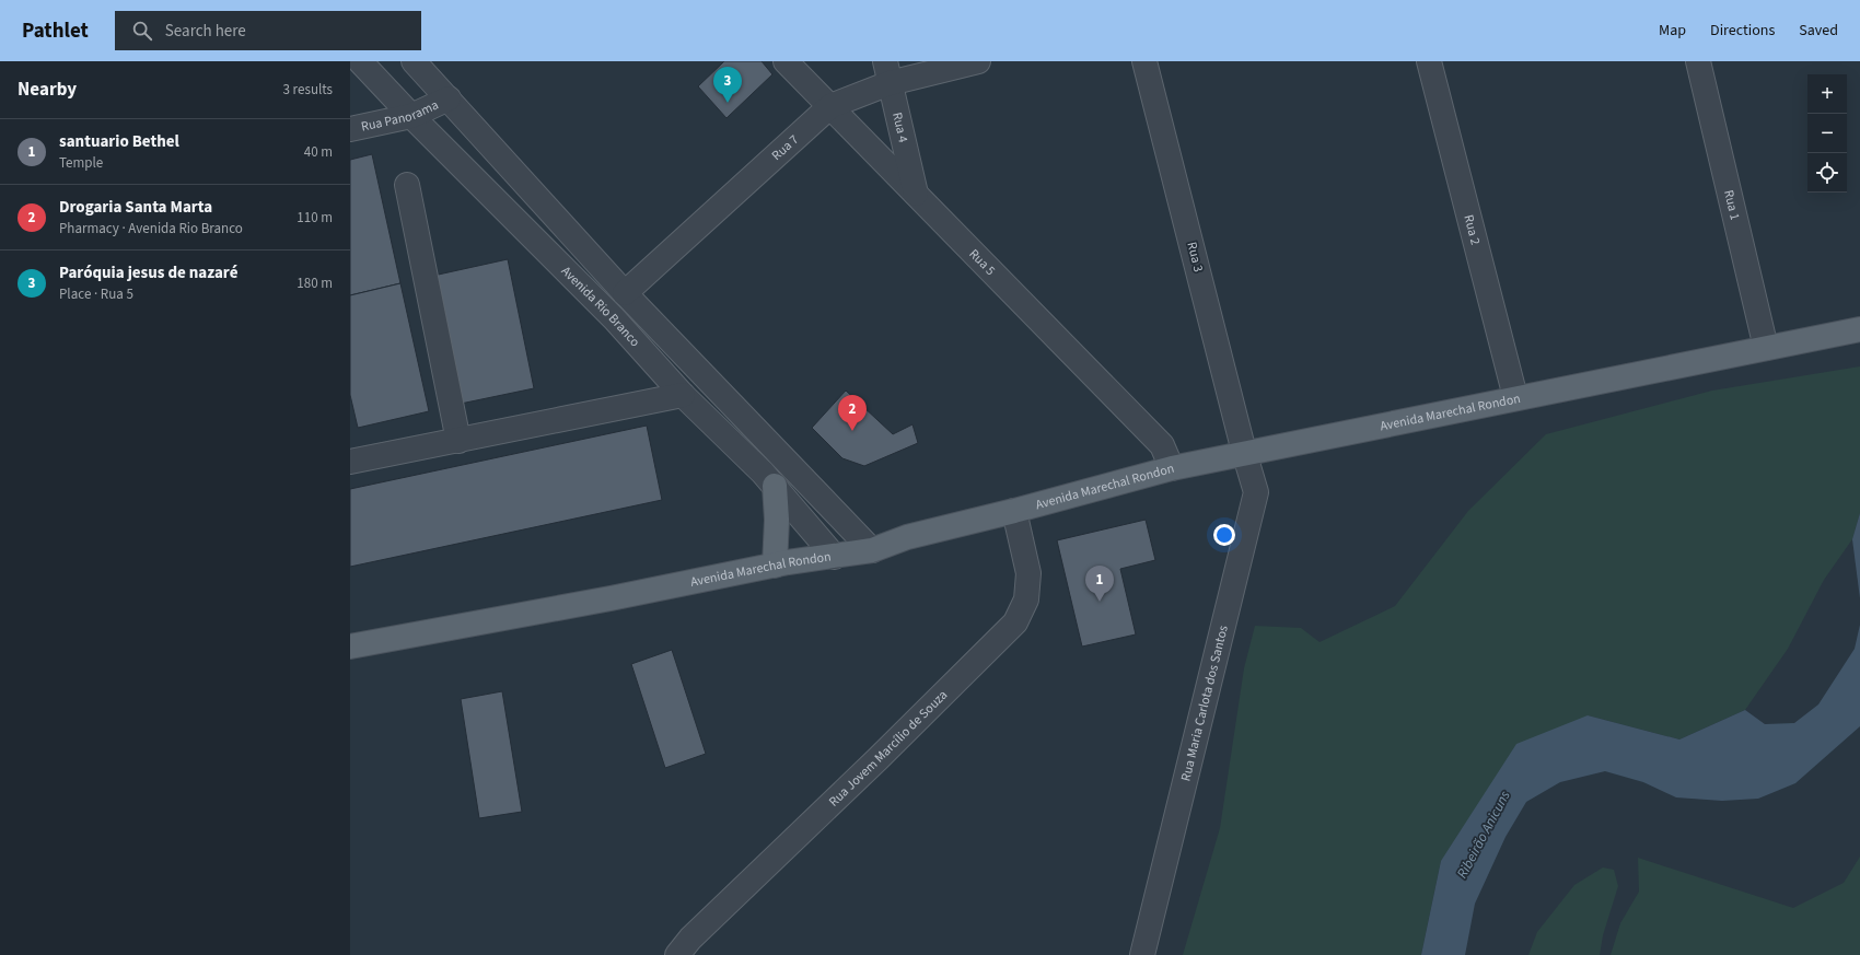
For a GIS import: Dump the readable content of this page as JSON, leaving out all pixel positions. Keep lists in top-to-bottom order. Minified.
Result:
{"streets":{"main road":["Avenida Marechal Rondon"],"street":["Rua Panorama","Rua 4","Rua 7","Rua 1","Rua 2","Rua 3","Rua 5","Avenida Rio Branco","Rua Maria Carlota dos Santos","Rua Jovem Marcílio de Souza"]},"crossings":[["Rua Panorama","Avenida Rio Branco"],["Rua 4","Rua 7"],["Rua 4","Rua 5"],["Rua 7","Rua 5"],["Rua 7","Avenida Rio Branco"],["Rua 1","Avenida Marechal Rondon"],["Rua 2","Avenida Marechal Rondon"],["Rua 3","Avenida Marechal Rondon"],["Rua 3","Rua Maria Carlota dos Santos"],["Rua 5","Avenida Marechal Rondon"],["Avenida Rio Branco","Avenida Marechal Rondon"],["Avenida Marechal Rondon","Rua Maria Carlota dos Santos"],["Avenida Marechal Rondon","Rua Jovem Marcílio de Souza"]],"water":["Ribeirão Anicuns"],"page":{"header":"Pathlet","search":"Search here","nav":["Map","Directions","Saved"],"heading":["Nearby","3 results"],"pins":["3","2","1"],"map_buttons":["+","−"],"list":[{"mark":"1","name":"santuario Bethel","note":"Temple","value":"40 m"},{"mark":"2","name":"Drogaria Santa Marta","note":"Pharmacy · Avenida Rio Branco","value":"110 m"},{"mark":"3","name":"Paróquia jesus de nazaré","note":"Place · Rua 5","value":"180 m"}]}}
